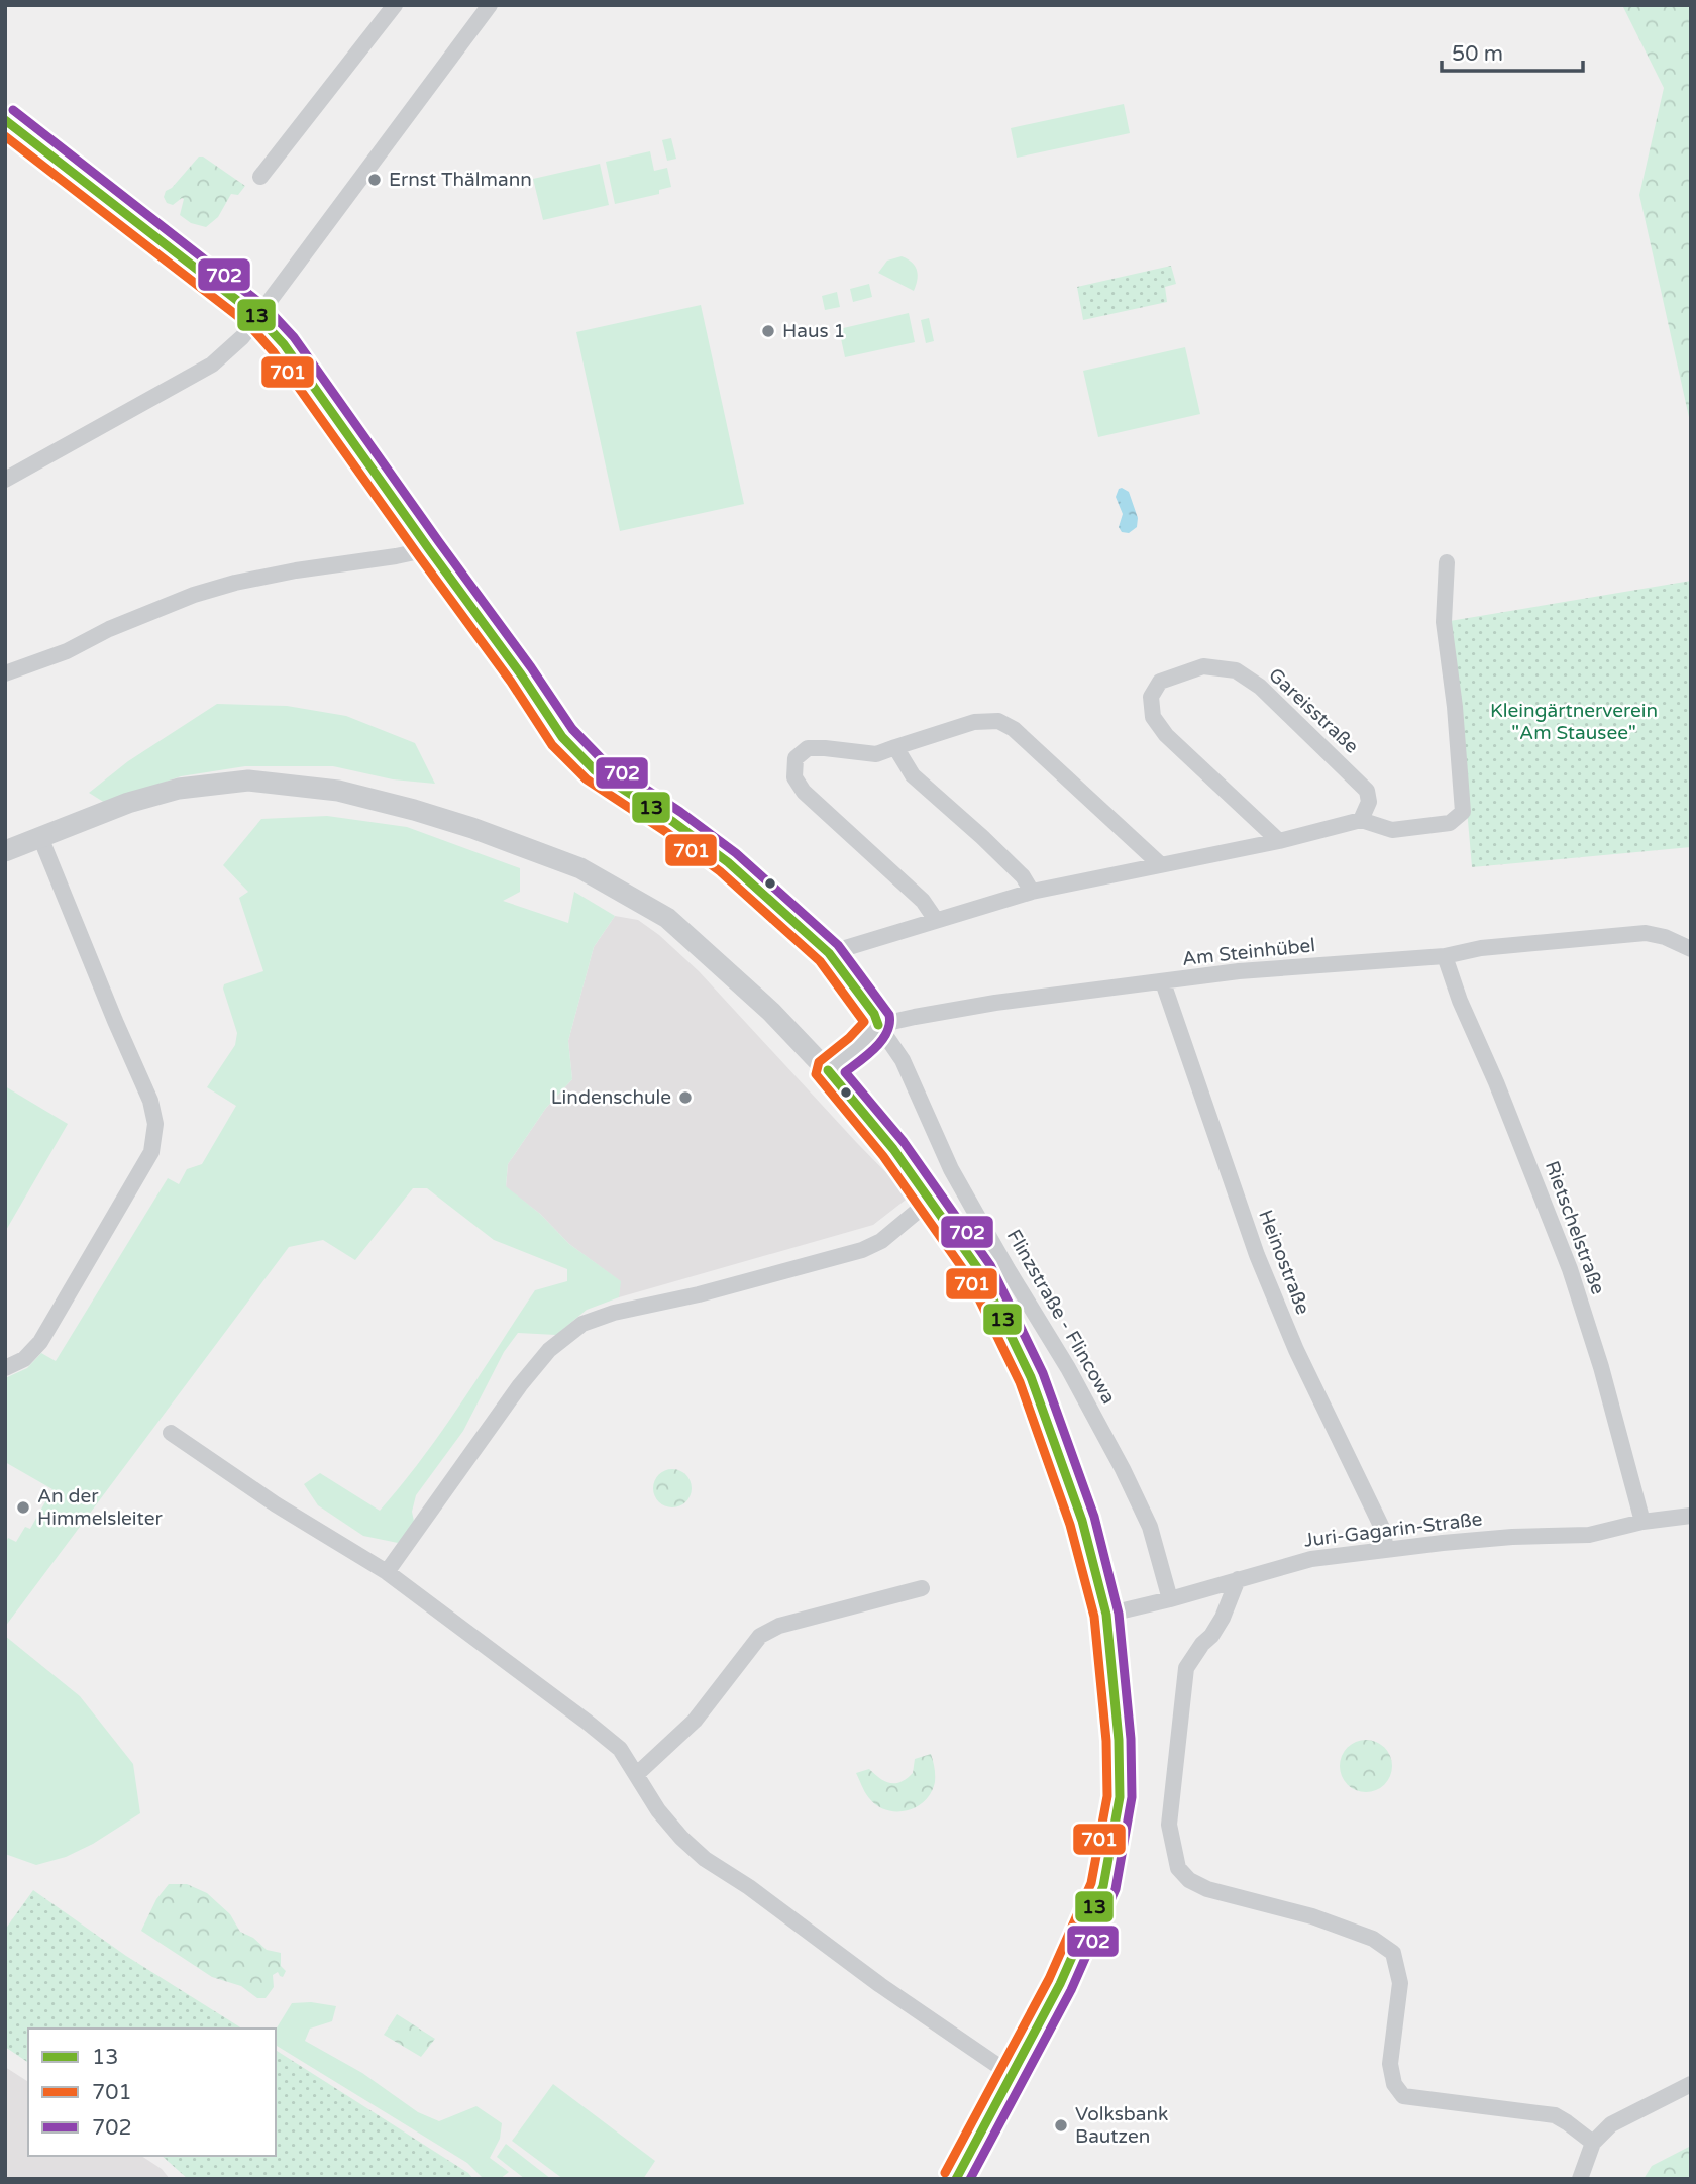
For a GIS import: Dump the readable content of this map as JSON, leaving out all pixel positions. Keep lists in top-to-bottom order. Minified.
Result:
{"streets":{"street":["Gareisstraße","Am Steinhübel","Rietschelstraße","Heinostraße","Flinzstraße - Flincowa","Juri-Gagarin-Straße"]},"crossings":[["Am Steinhübel","Rietschelstraße"],["Am Steinhübel","Heinostraße"],["Am Steinhübel","Flinzstraße - Flincowa"],["Rietschelstraße","Juri-Gagarin-Straße"],["Heinostraße","Juri-Gagarin-Straße"],["Flinzstraße - Flincowa","Juri-Gagarin-Straße"]],"parks":["Kleingärtnerverein \"Am Stausee\""],"places":["Ernst Thälmann","Haus 1","Lindenschule","An der Himmelsleiter","Volksbank Bautzen"],"lines":["transit line 702","transit line 13","transit line 701"],"legend":["13","701","702"],"scale_bar":"50 m"}
